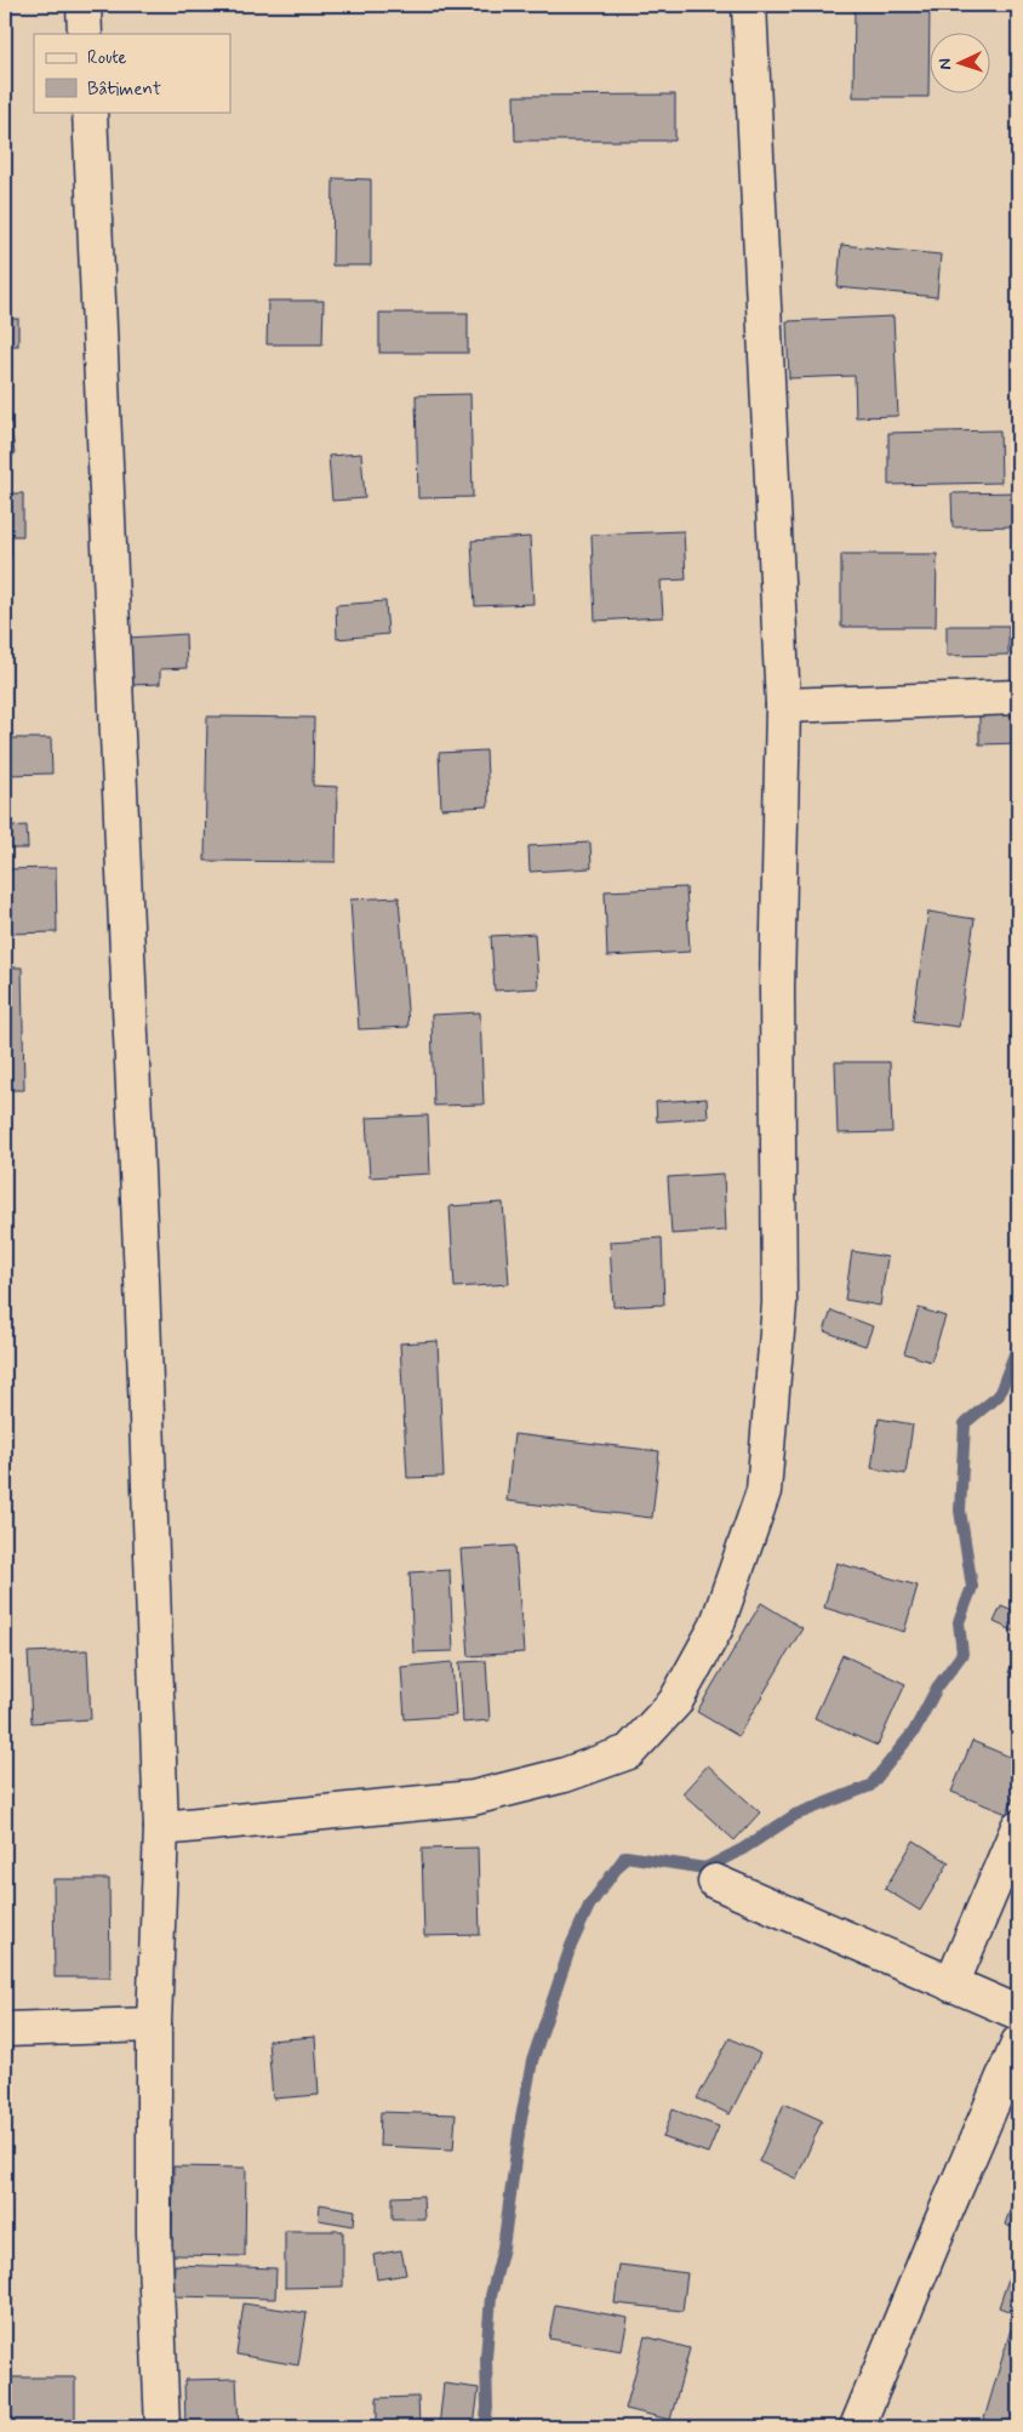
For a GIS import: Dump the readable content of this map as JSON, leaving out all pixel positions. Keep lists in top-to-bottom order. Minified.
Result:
{"legend":["Route","Bâtiment"],"north":"left"}
